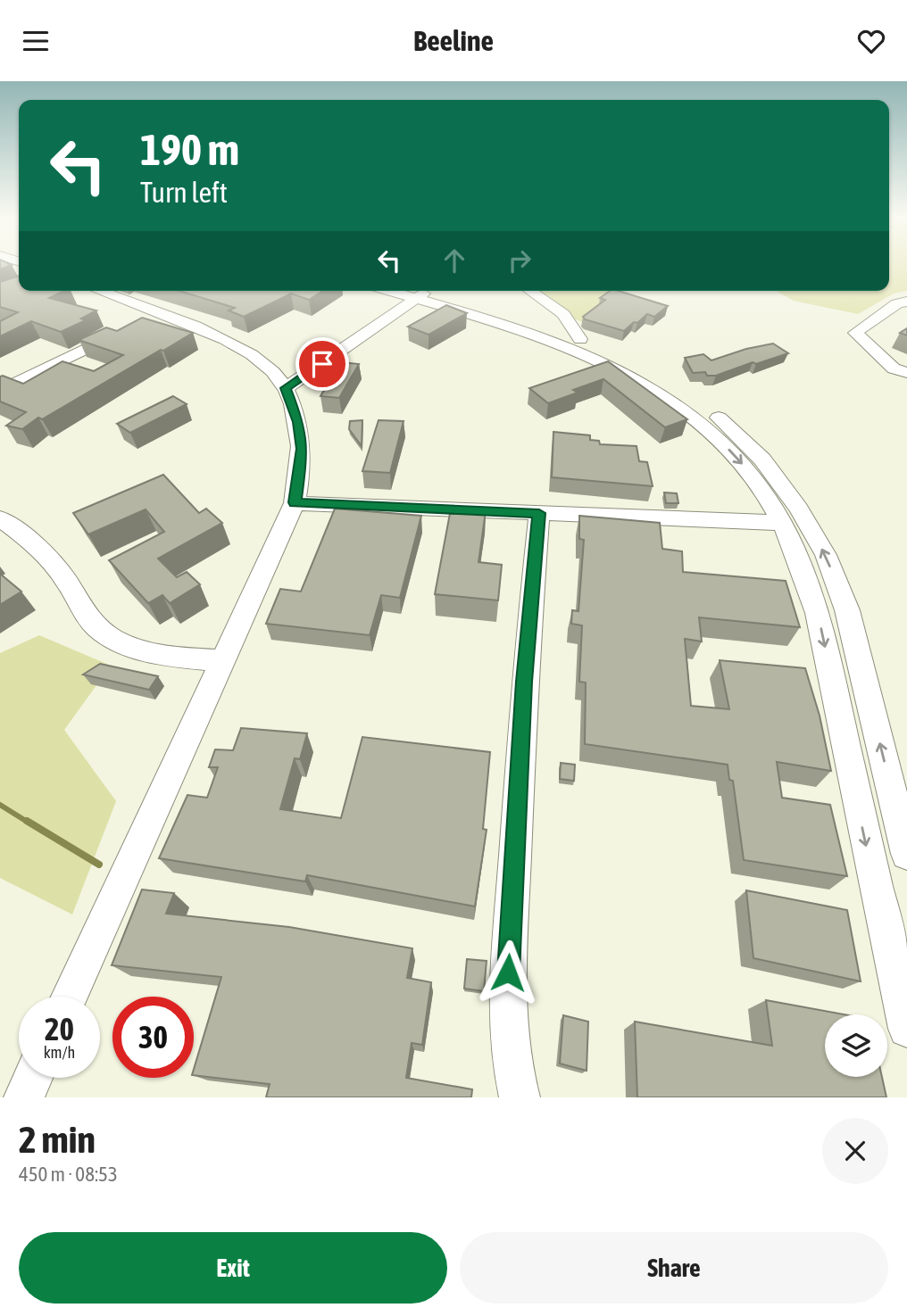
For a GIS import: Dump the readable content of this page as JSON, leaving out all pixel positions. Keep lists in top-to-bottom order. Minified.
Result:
{"page":{"header":"Beeline","turn":["190 m","Turn left"],"speed":"20 km/h","limit":"30","heading":["2 min","450 m · 08:53"],"buttons":["Exit","Share"]}}
